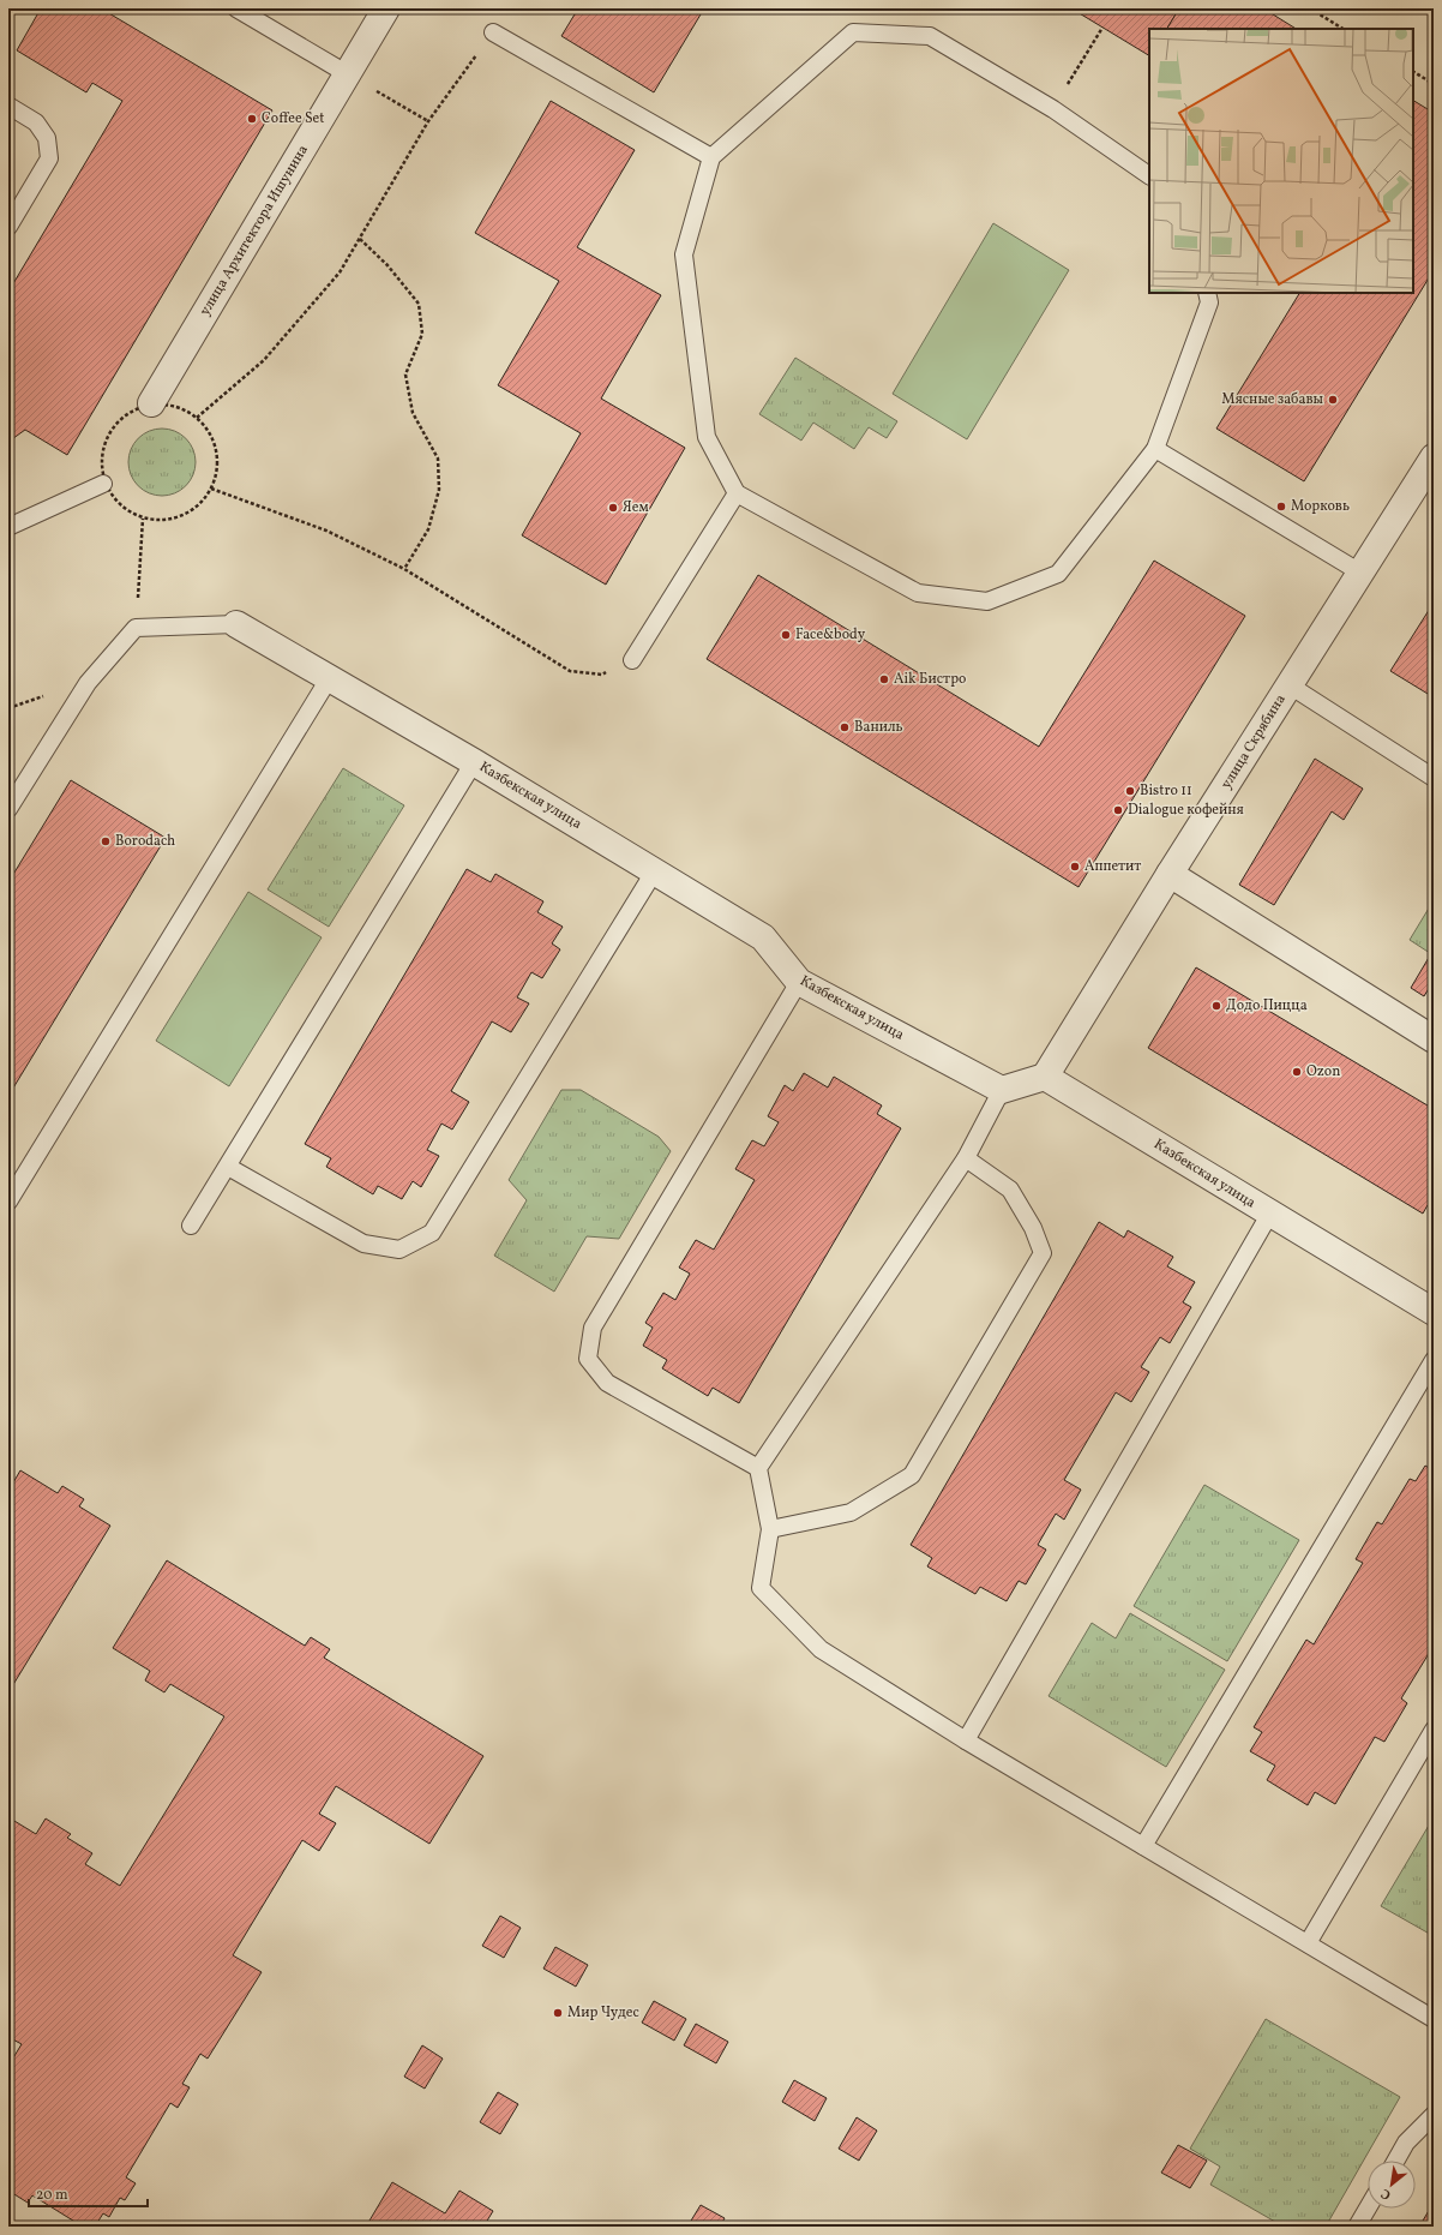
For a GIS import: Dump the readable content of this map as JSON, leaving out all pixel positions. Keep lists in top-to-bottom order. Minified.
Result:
{"streets":{"street":["улица Архитектора Ишунина","улица Скрябина","Казбекская улица"]},"crossings":[["улица Скрябина","Казбекская улица"]],"places":["Coffee Set","Мясные забавы","Морковь","Яем","Face&body","Aik Бистро","Ваниль","Bistro 11","Dialogue кофейня","Borodach","Аппетит","Додо Пицца","Ozon","Мир Чудес"],"scale_bar":"20 m","north":"bottom left"}
